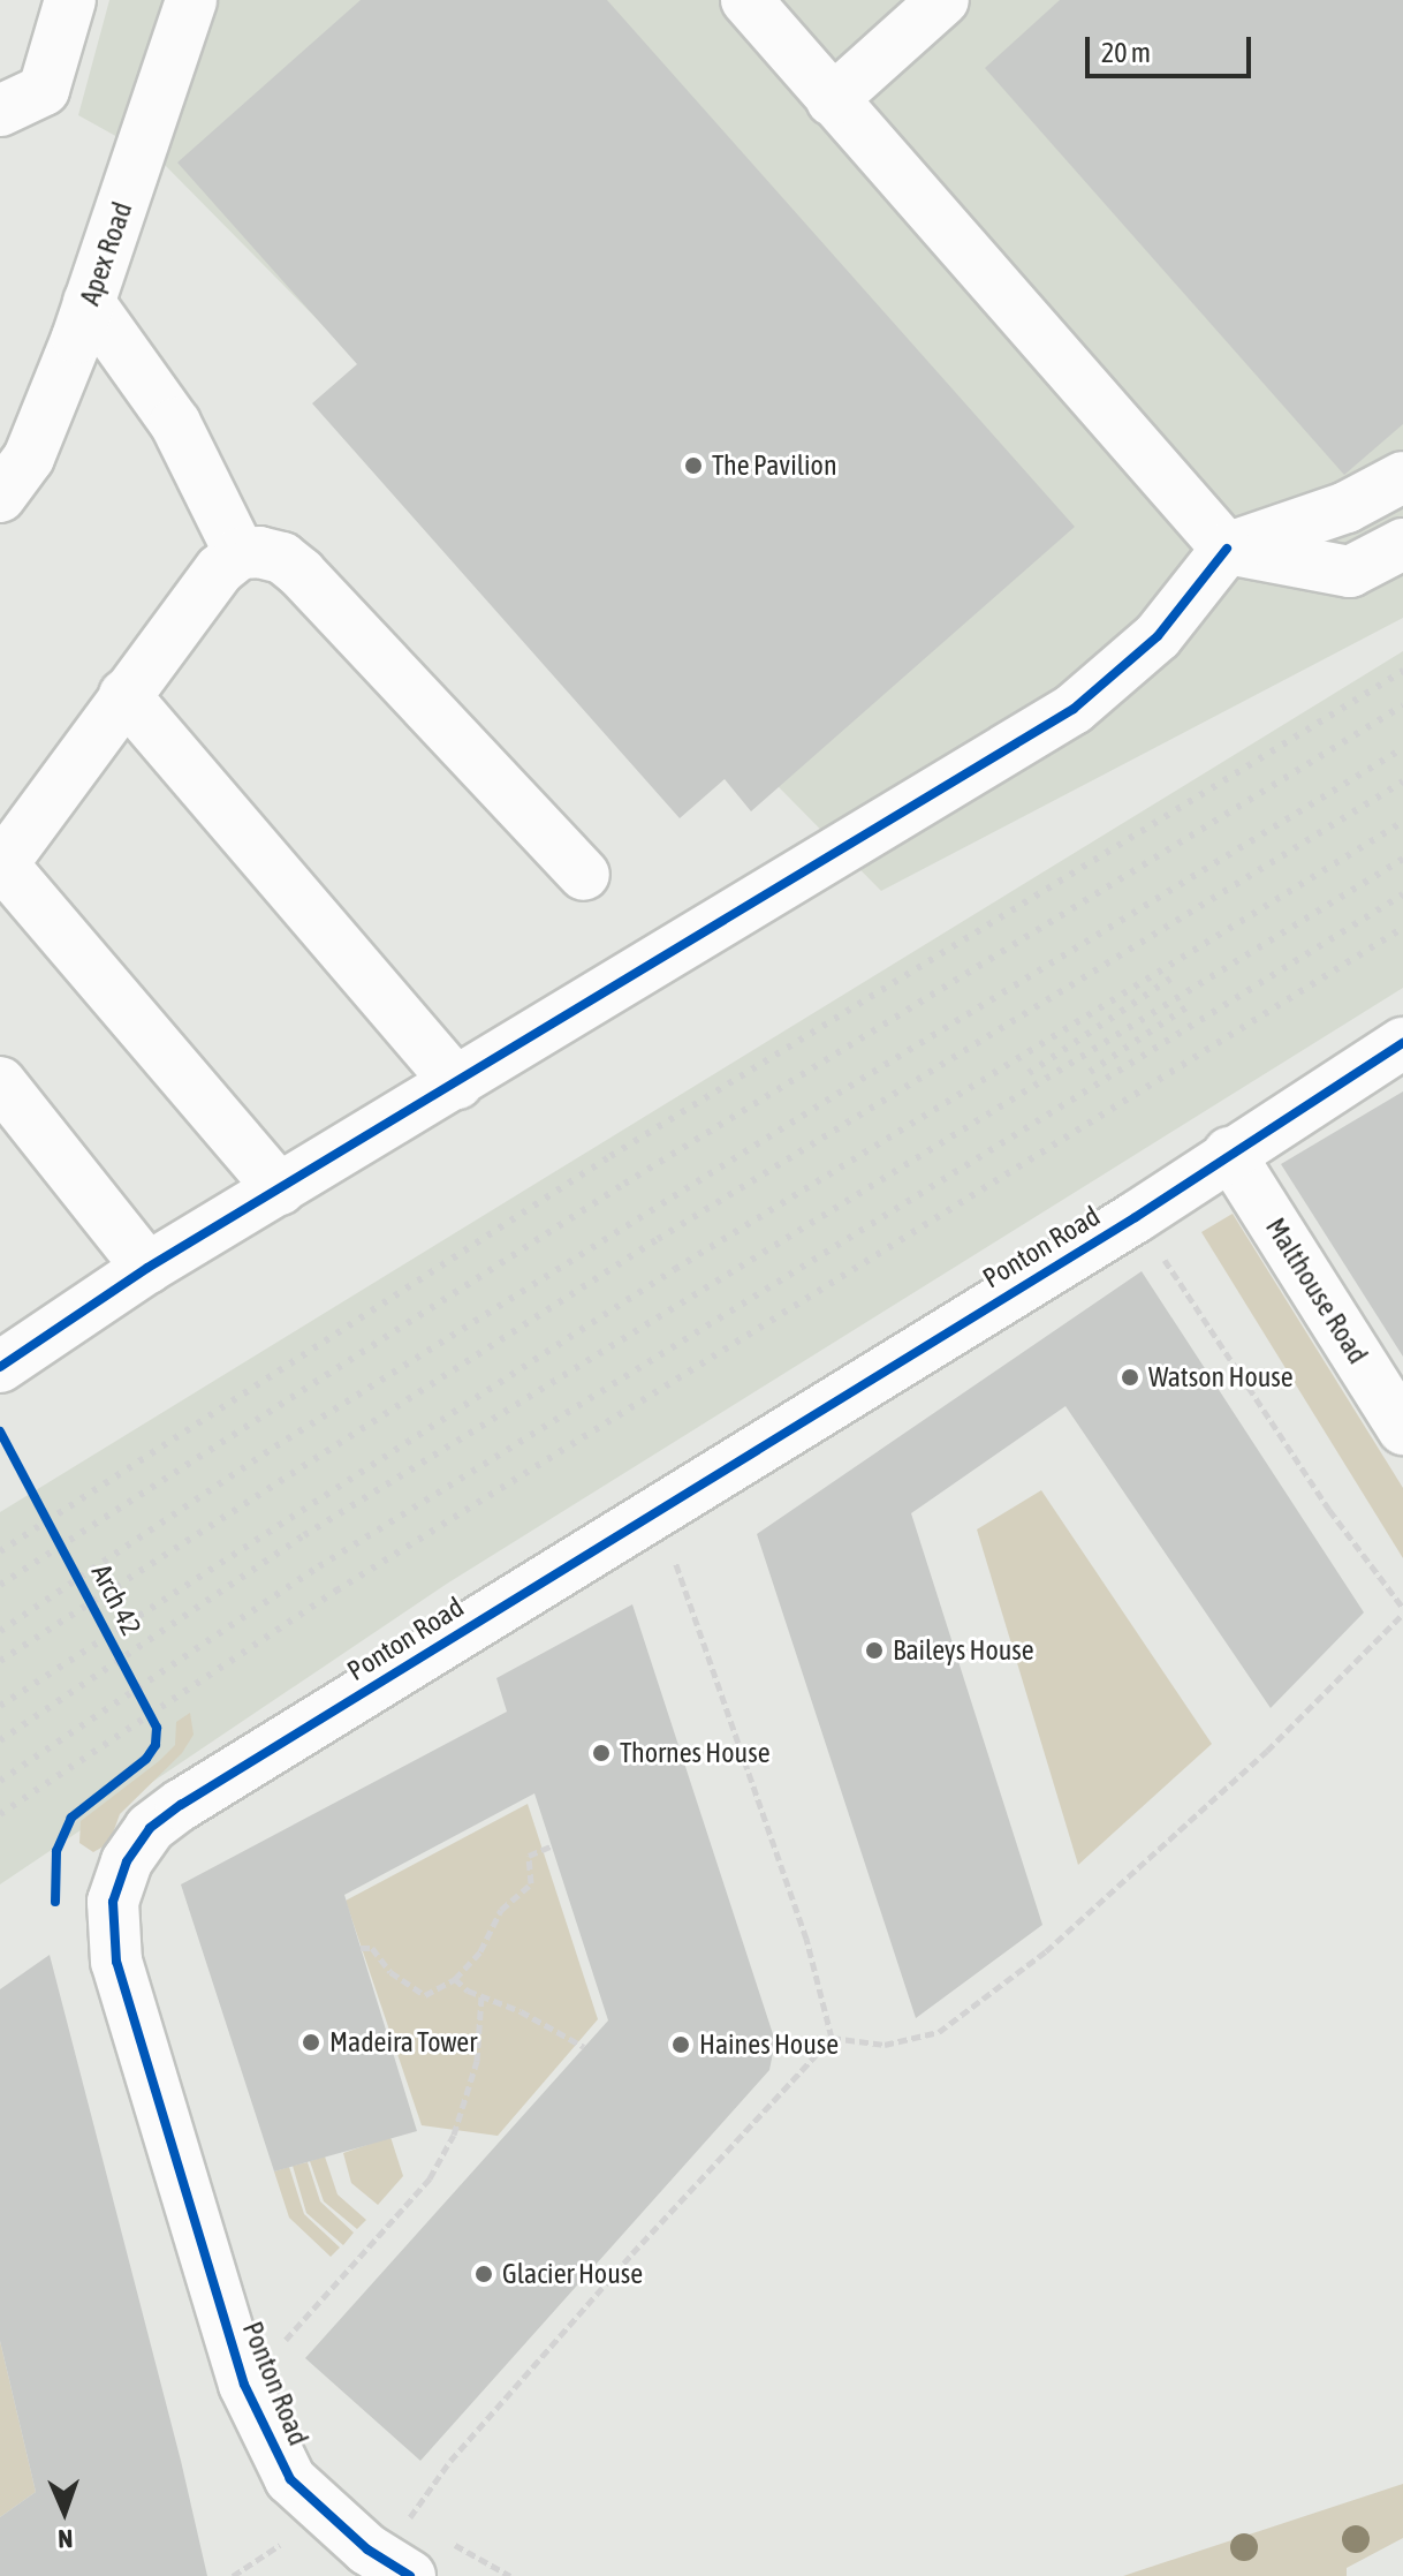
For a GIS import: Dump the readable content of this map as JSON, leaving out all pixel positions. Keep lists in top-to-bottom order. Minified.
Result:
{"streets":{"street":["Apex Road","Ponton Road","Malthouse Road"],"cycle path":["Arch 42"]},"crossings":[["Ponton Road","Malthouse Road"]],"places":["The Pavilion","Watson House","Baileys House","Thornes House","Madeira Tower","Haines House","Glacier House"],"scale_bar":"20 m","north":"bottom"}
